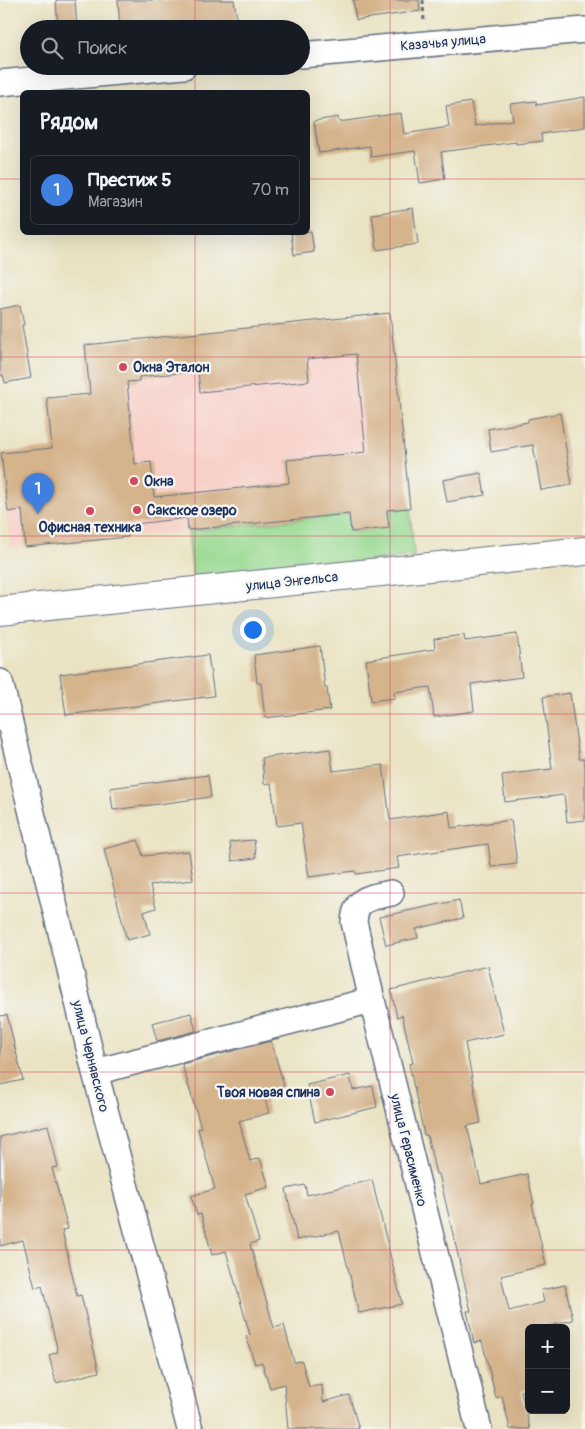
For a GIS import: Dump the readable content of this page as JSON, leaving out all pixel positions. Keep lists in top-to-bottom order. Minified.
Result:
{"streets":{"street":["Казачья улица","улица Энгельса","улица Чернявского","улица Герасименко"]},"places":["Окна Эталон","Окна","Сакское озеро","Офисная техника","Твоя новая спина"],"page":{"search":"Поиск","heading":"Рядом","list":[{"mark":"1","name":"Престиж 5","note":"Магазин","value":"70 m"}],"pins":"1","map_buttons":["+","−"]}}
